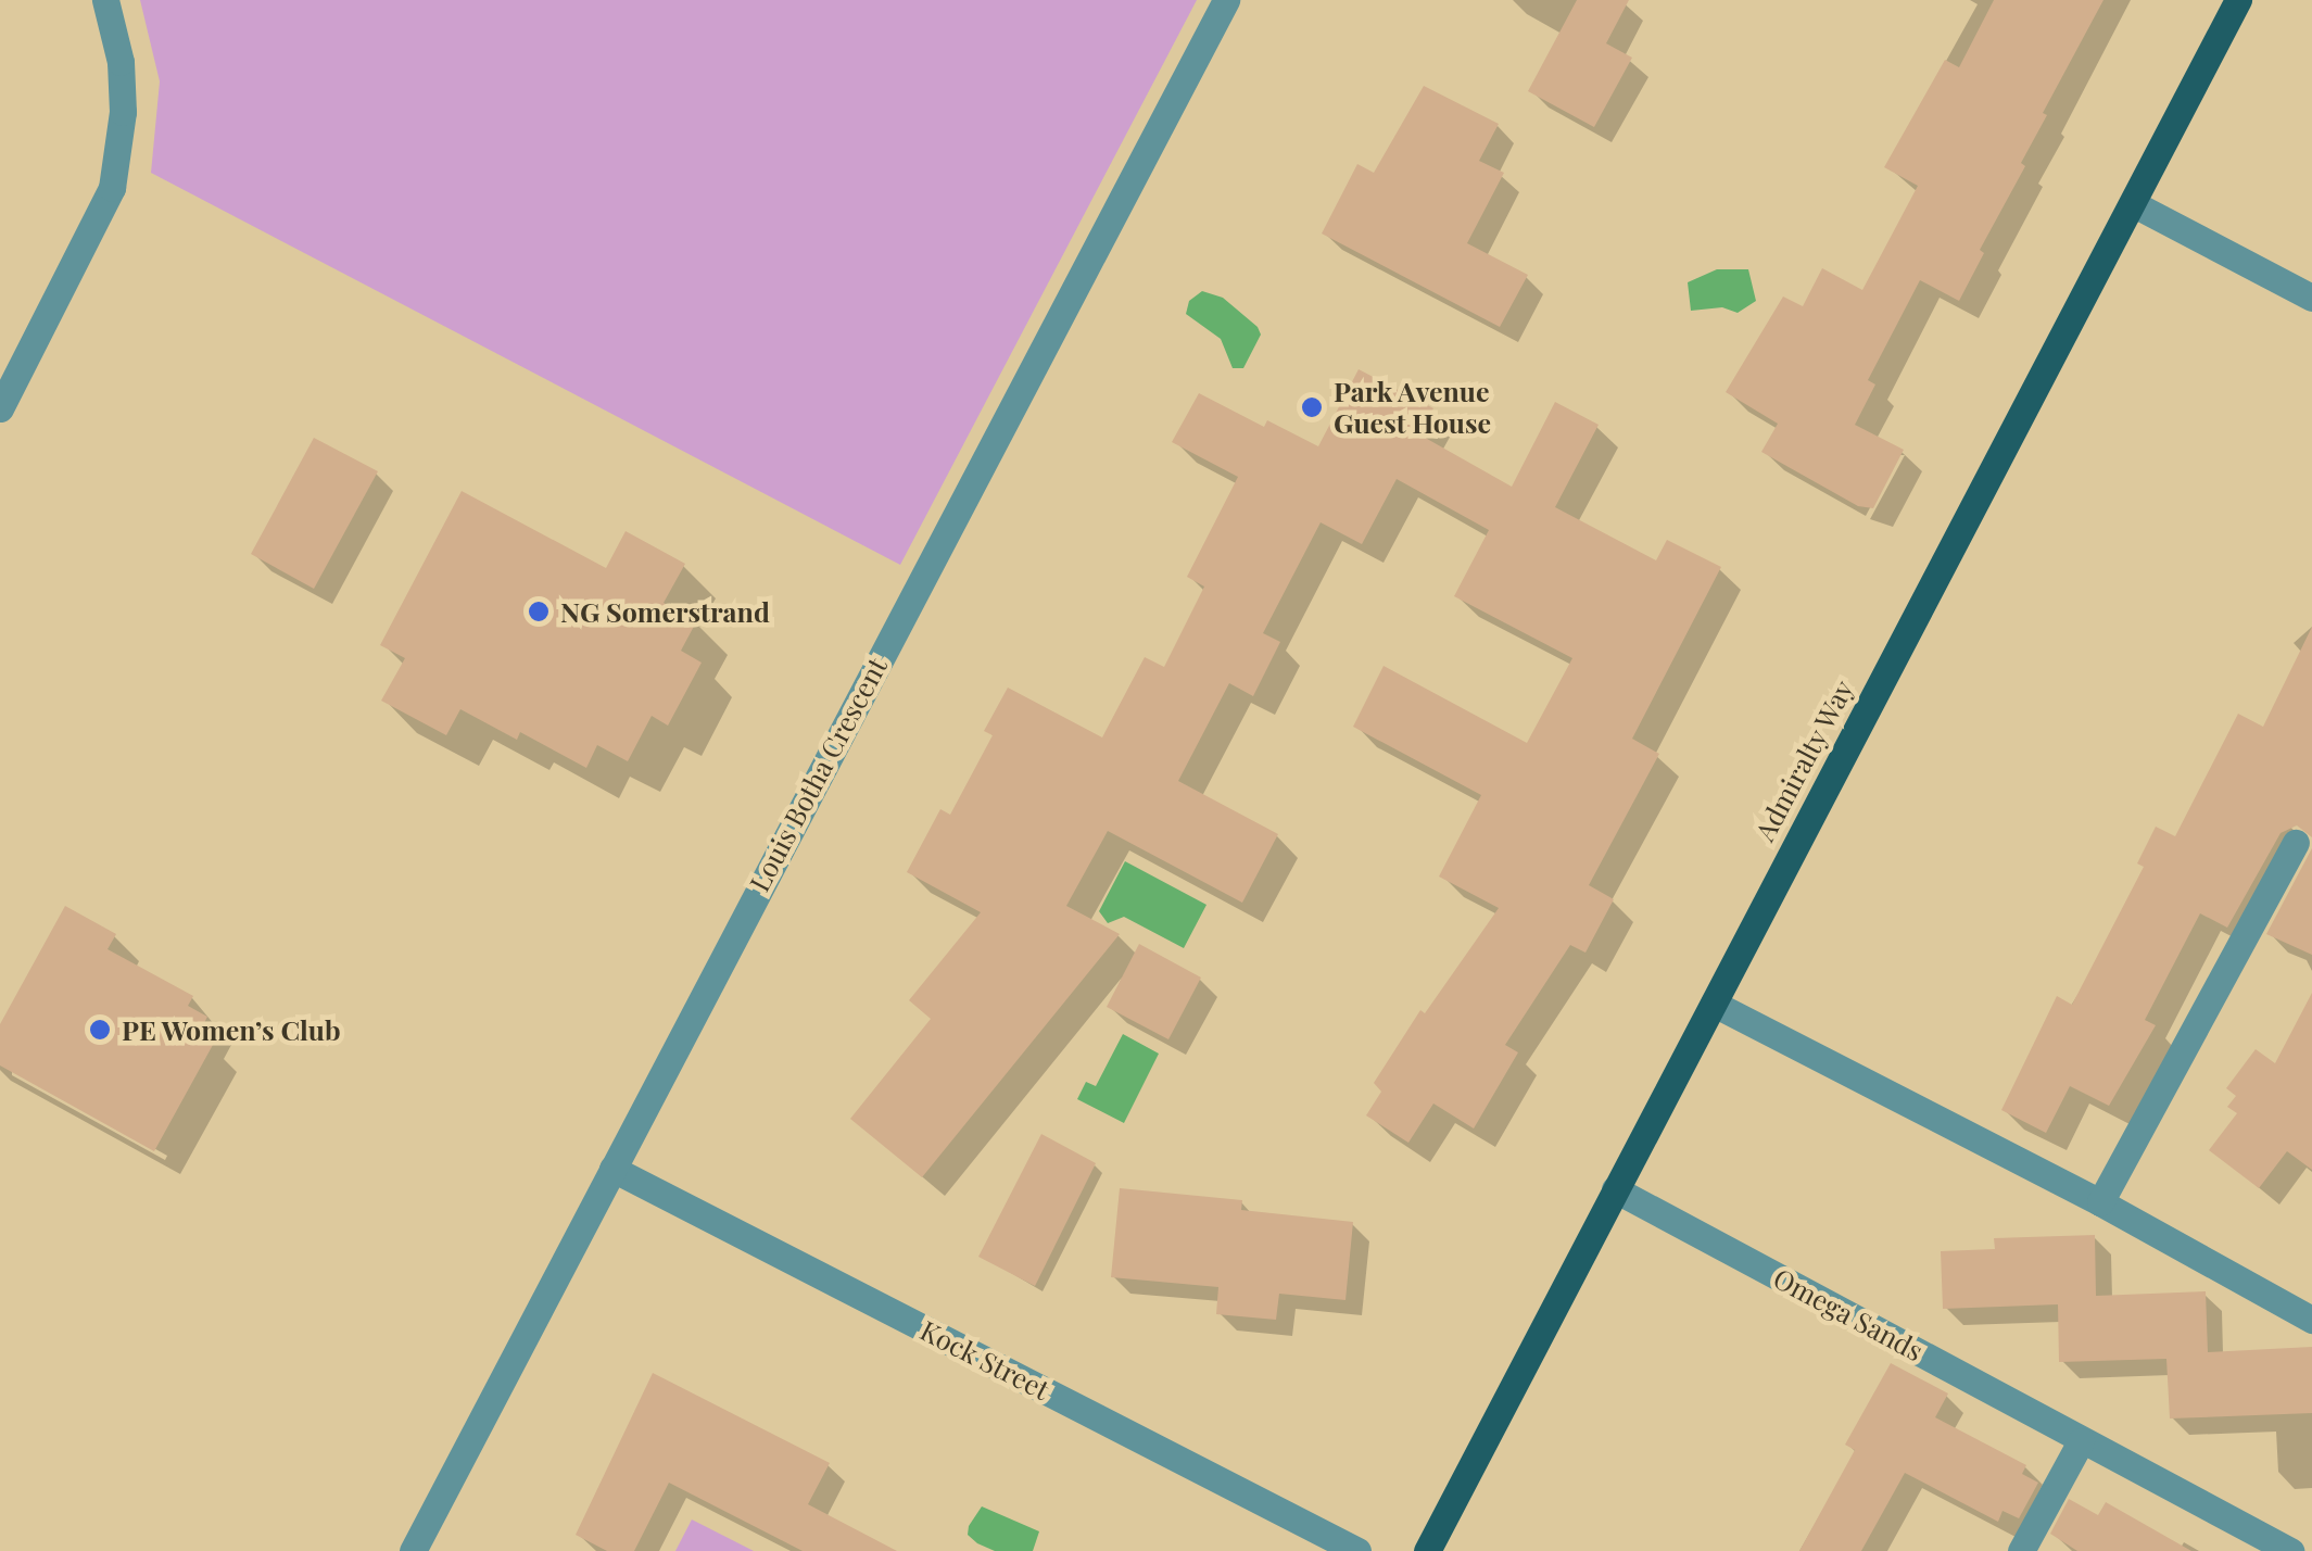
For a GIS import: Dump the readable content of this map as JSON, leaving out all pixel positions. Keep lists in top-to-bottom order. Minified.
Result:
{"streets":{"main road":["Admiralty Way"],"street":["Louis Botha Crescent","Omega Sands","Kock Street"]},"crossings":[["Admiralty Way","Omega Sands"],["Louis Botha Crescent","Kock Street"]],"places":["Park Avenue Guest House","NG Somerstrand","PE Women’s Club"]}
